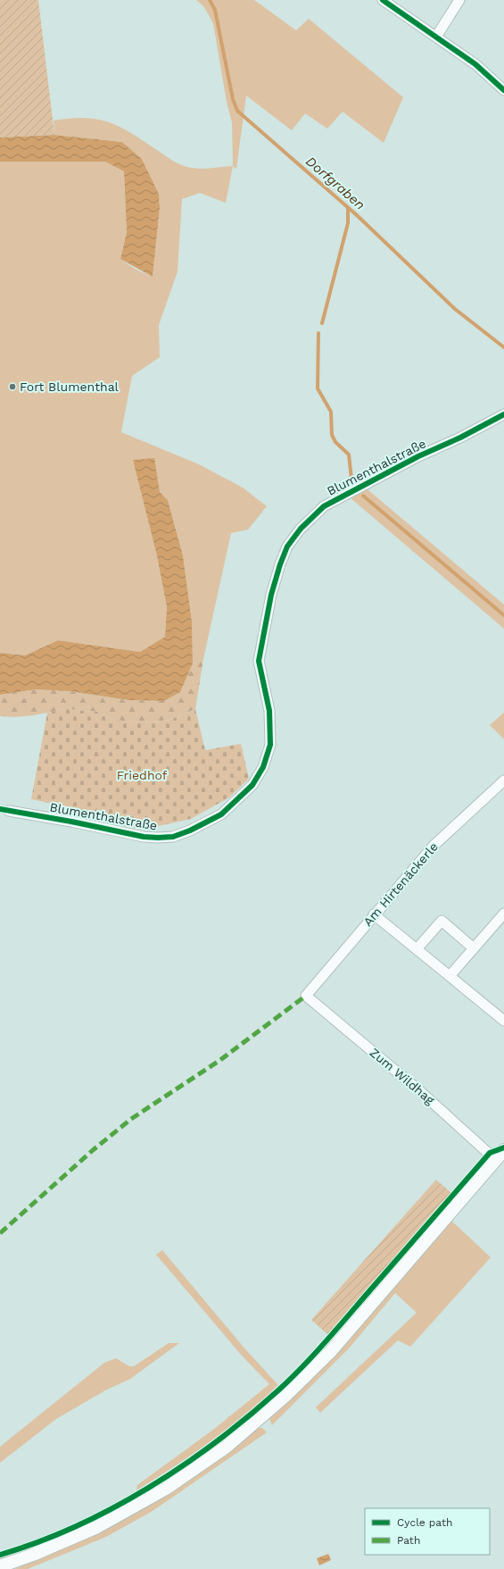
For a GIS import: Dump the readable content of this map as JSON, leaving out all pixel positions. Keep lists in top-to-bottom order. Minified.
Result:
{"streets":{"street":["Blumenthalstraße","Am Hirtenäckerle","Zum Wildhag"]},"crossings":[["Am Hirtenäckerle","Zum Wildhag"]],"water":["Dorfgraben"],"parks":["Friedhof"],"places":["Fort Blumenthal"],"legend":["Cycle path","Path"]}
